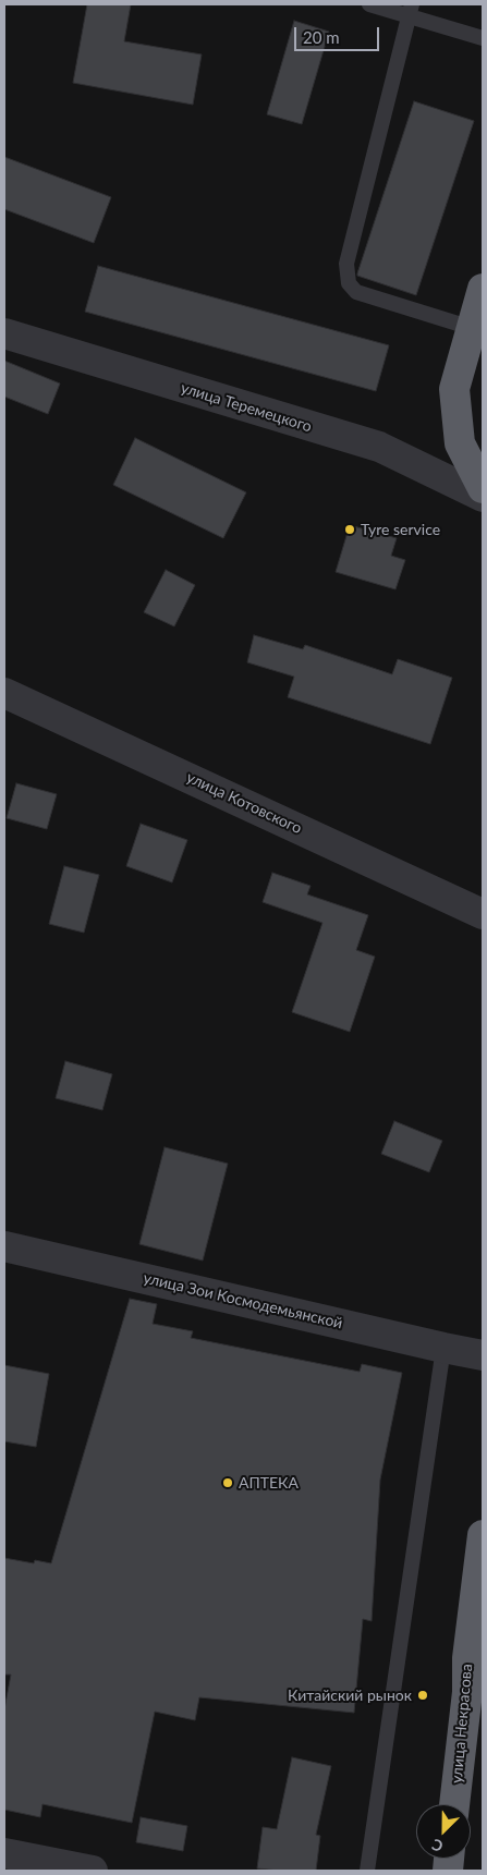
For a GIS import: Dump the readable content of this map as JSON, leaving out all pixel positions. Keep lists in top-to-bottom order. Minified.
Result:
{"streets":{"highway":["улица Некрасова"],"street":["улица Теремецкого","улица Котовского","улица Зои Космодемьянской"]},"places":["Tyre service","АПТЕКА","Китайский рынок"],"scale_bar":"20 m","north":"bottom left"}
